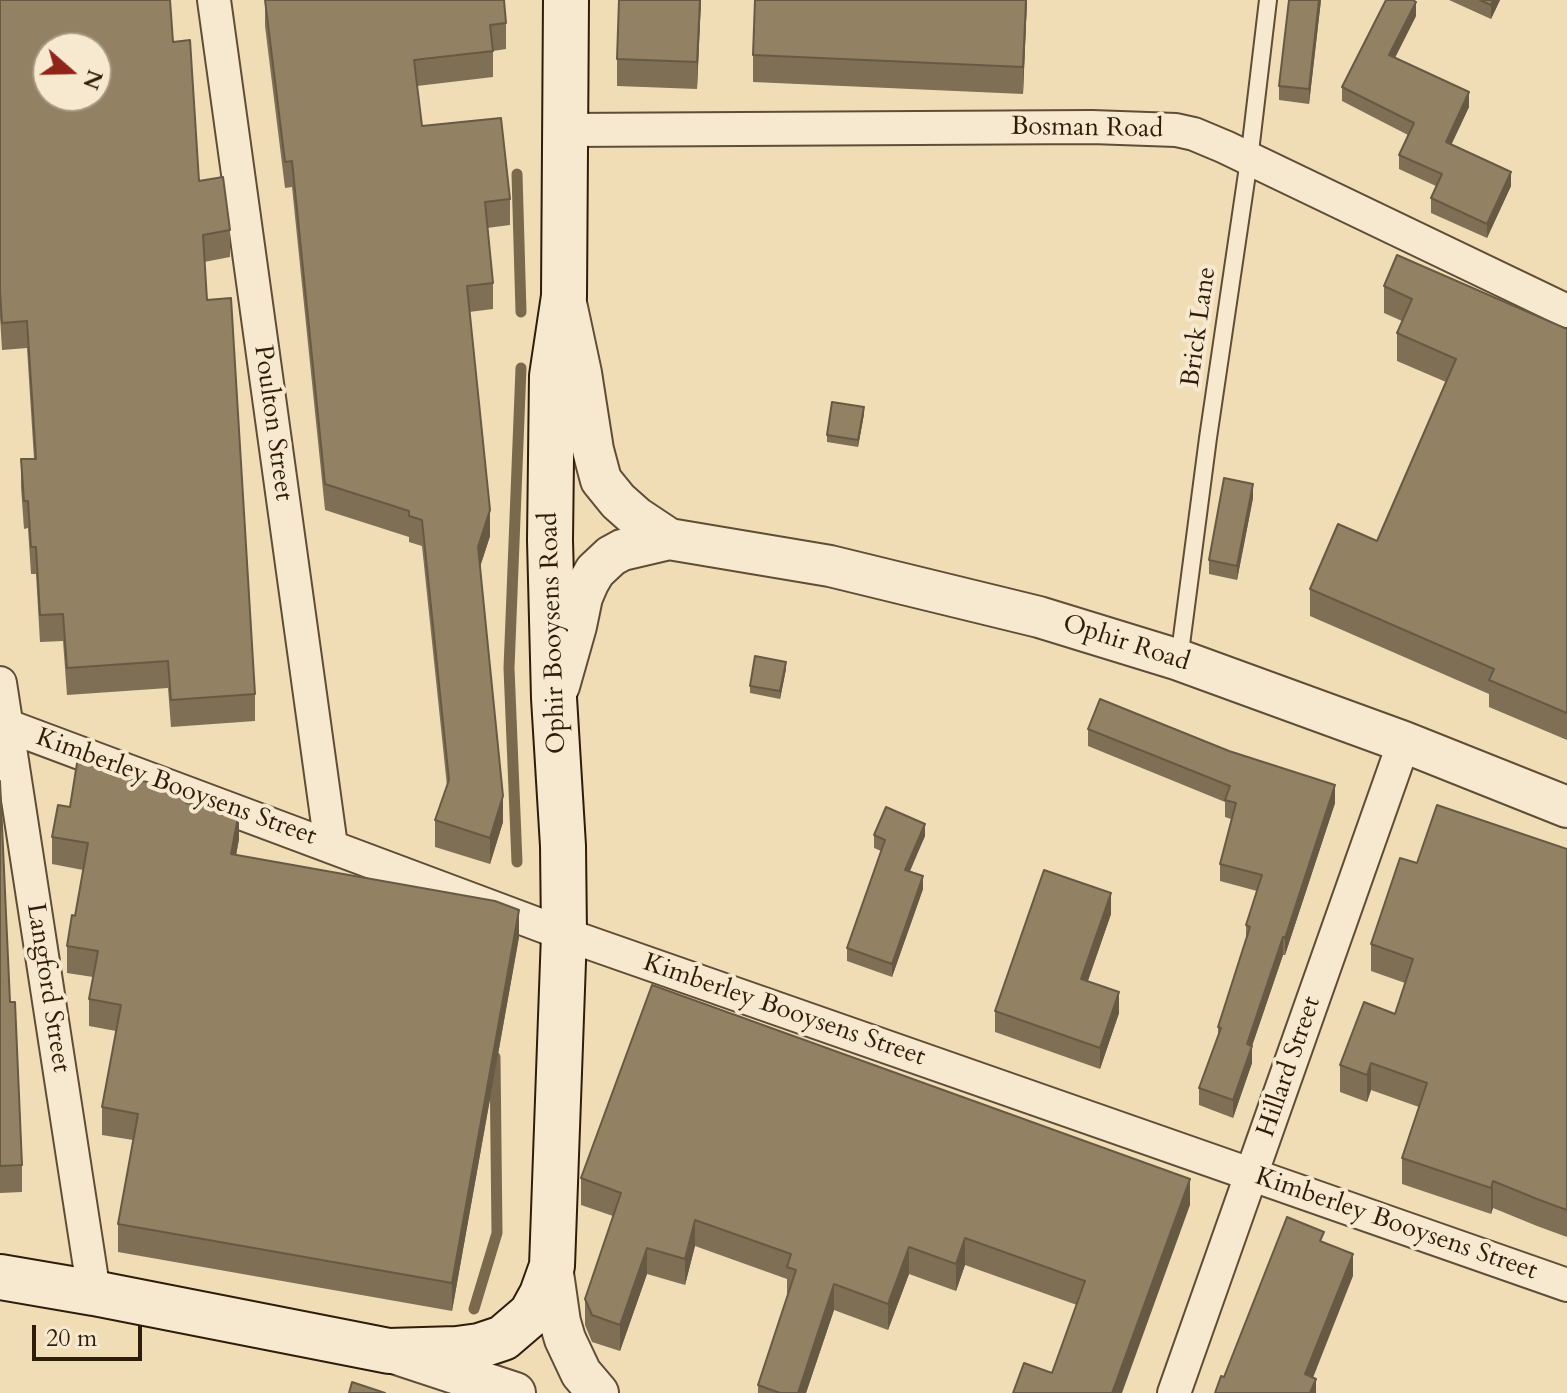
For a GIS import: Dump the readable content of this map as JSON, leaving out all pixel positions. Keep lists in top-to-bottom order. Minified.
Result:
{"streets":{"main road":["Ophir Booysens Road"],"street":["Bosman Road","Poulton Street","Ophir Road","Kimberley Booysens Street","Langford Street","Hillard Street"],"lane":["Brick Lane"]},"crossings":[["Bosman Road","Brick Lane"],["Bosman Road","Ophir Booysens Road"],["Brick Lane","Ophir Road"],["Poulton Street","Kimberley Booysens Street"],["Ophir Booysens Road","Kimberley Booysens Street"],["Ophir Booysens Road","Langford Street"],["Ophir Road","Hillard Street"],["Kimberley Booysens Street","Langford Street"],["Kimberley Booysens Street","Hillard Street"]],"scale_bar":"20 m","north":"right"}
